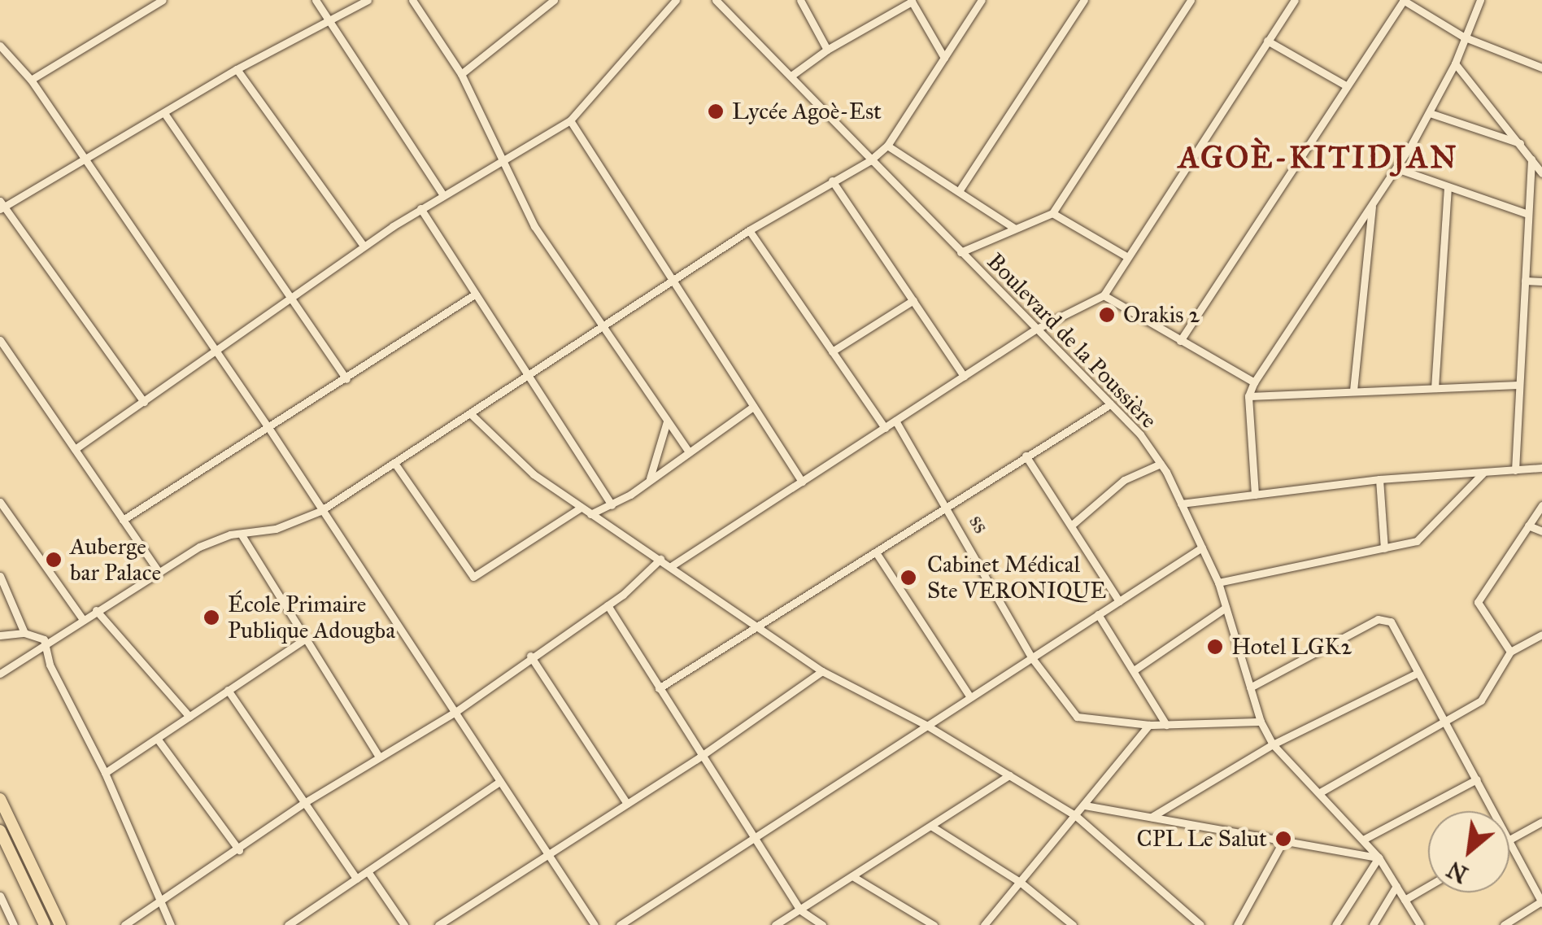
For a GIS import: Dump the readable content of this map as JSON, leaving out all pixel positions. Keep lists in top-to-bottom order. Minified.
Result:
{"streets":{"street":["Boulevard de la Poussière","ss"]},"districts":["AGOÈ-KITIDJAN"],"places":["Lycée Agoè-Est","Orakis 2","Auberge bar Palace","Cabinet Médical Ste VERONIQUE","École Primaire Publique Adougba","Hotel LGK2","CPL Le Salut"],"north":"bottom left"}
